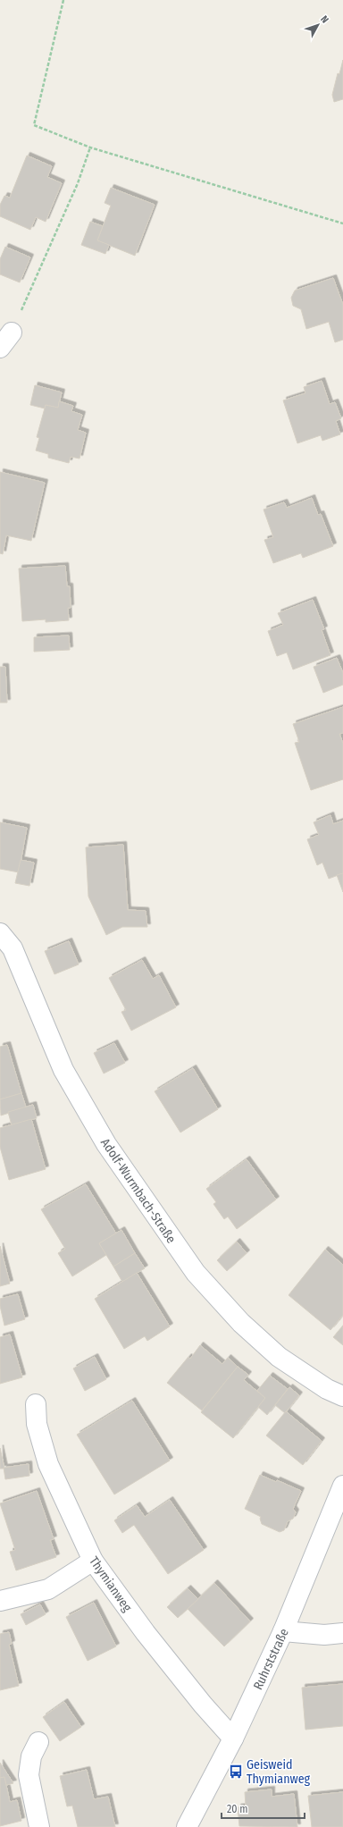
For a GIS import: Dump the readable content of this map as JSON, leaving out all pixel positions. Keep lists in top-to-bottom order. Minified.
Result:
{"streets":{"street":["Adolf-Wurmbach-Straße","Thymianweg","Ruhrststraße"]},"crossings":[["Thymianweg","Ruhrststraße"]],"places":{"bus stop":["Geisweid Thymianweg"]},"scale_bar":"20 m","north":"top right"}
